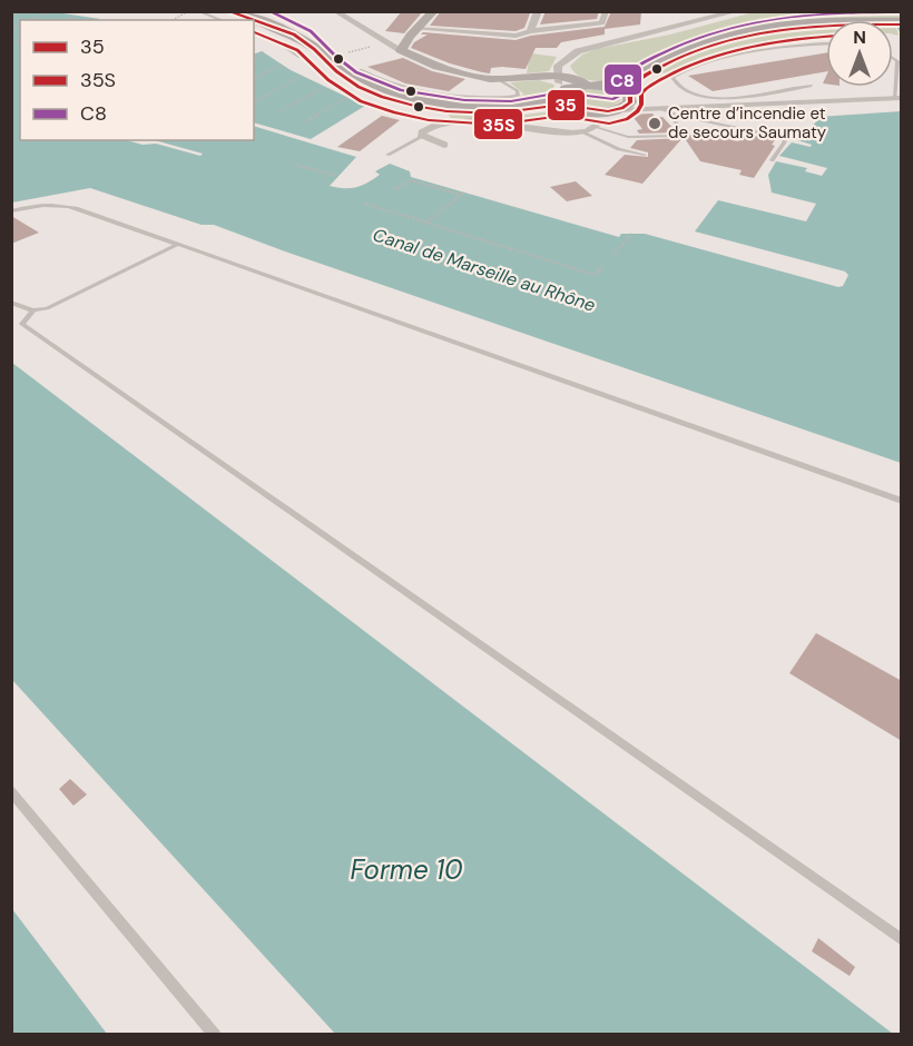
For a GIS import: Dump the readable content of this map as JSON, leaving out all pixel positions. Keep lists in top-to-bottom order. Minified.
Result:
{"water":["Canal de Marseille au Rhône","Forme 10"],"places":["Centre d’incendie et de secours Saumaty"],"lines":["transit line 35","transit line C8","transit line 35S"],"legend":["35","35S","C8"],"north":"top"}
